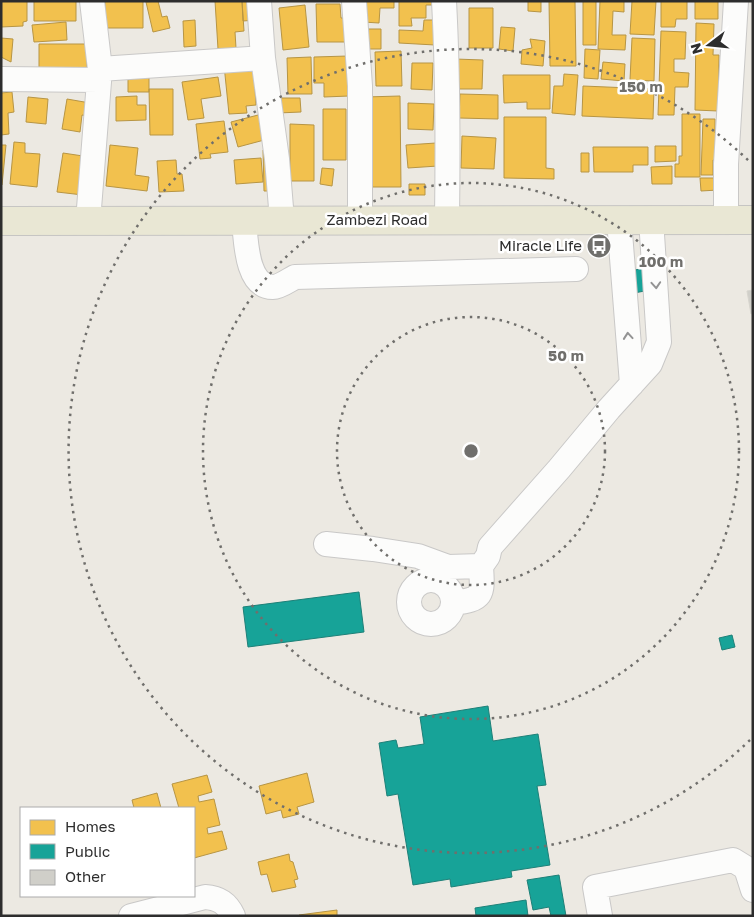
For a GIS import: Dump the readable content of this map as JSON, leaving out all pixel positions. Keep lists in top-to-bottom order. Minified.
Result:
{"streets":{"main road":["Zambezi Road"]},"places":{"bus stop":["Miracle Life"]},"legend":["Homes","Public","Other"],"north":"left","rings":["150 m","100 m","50 m"]}
